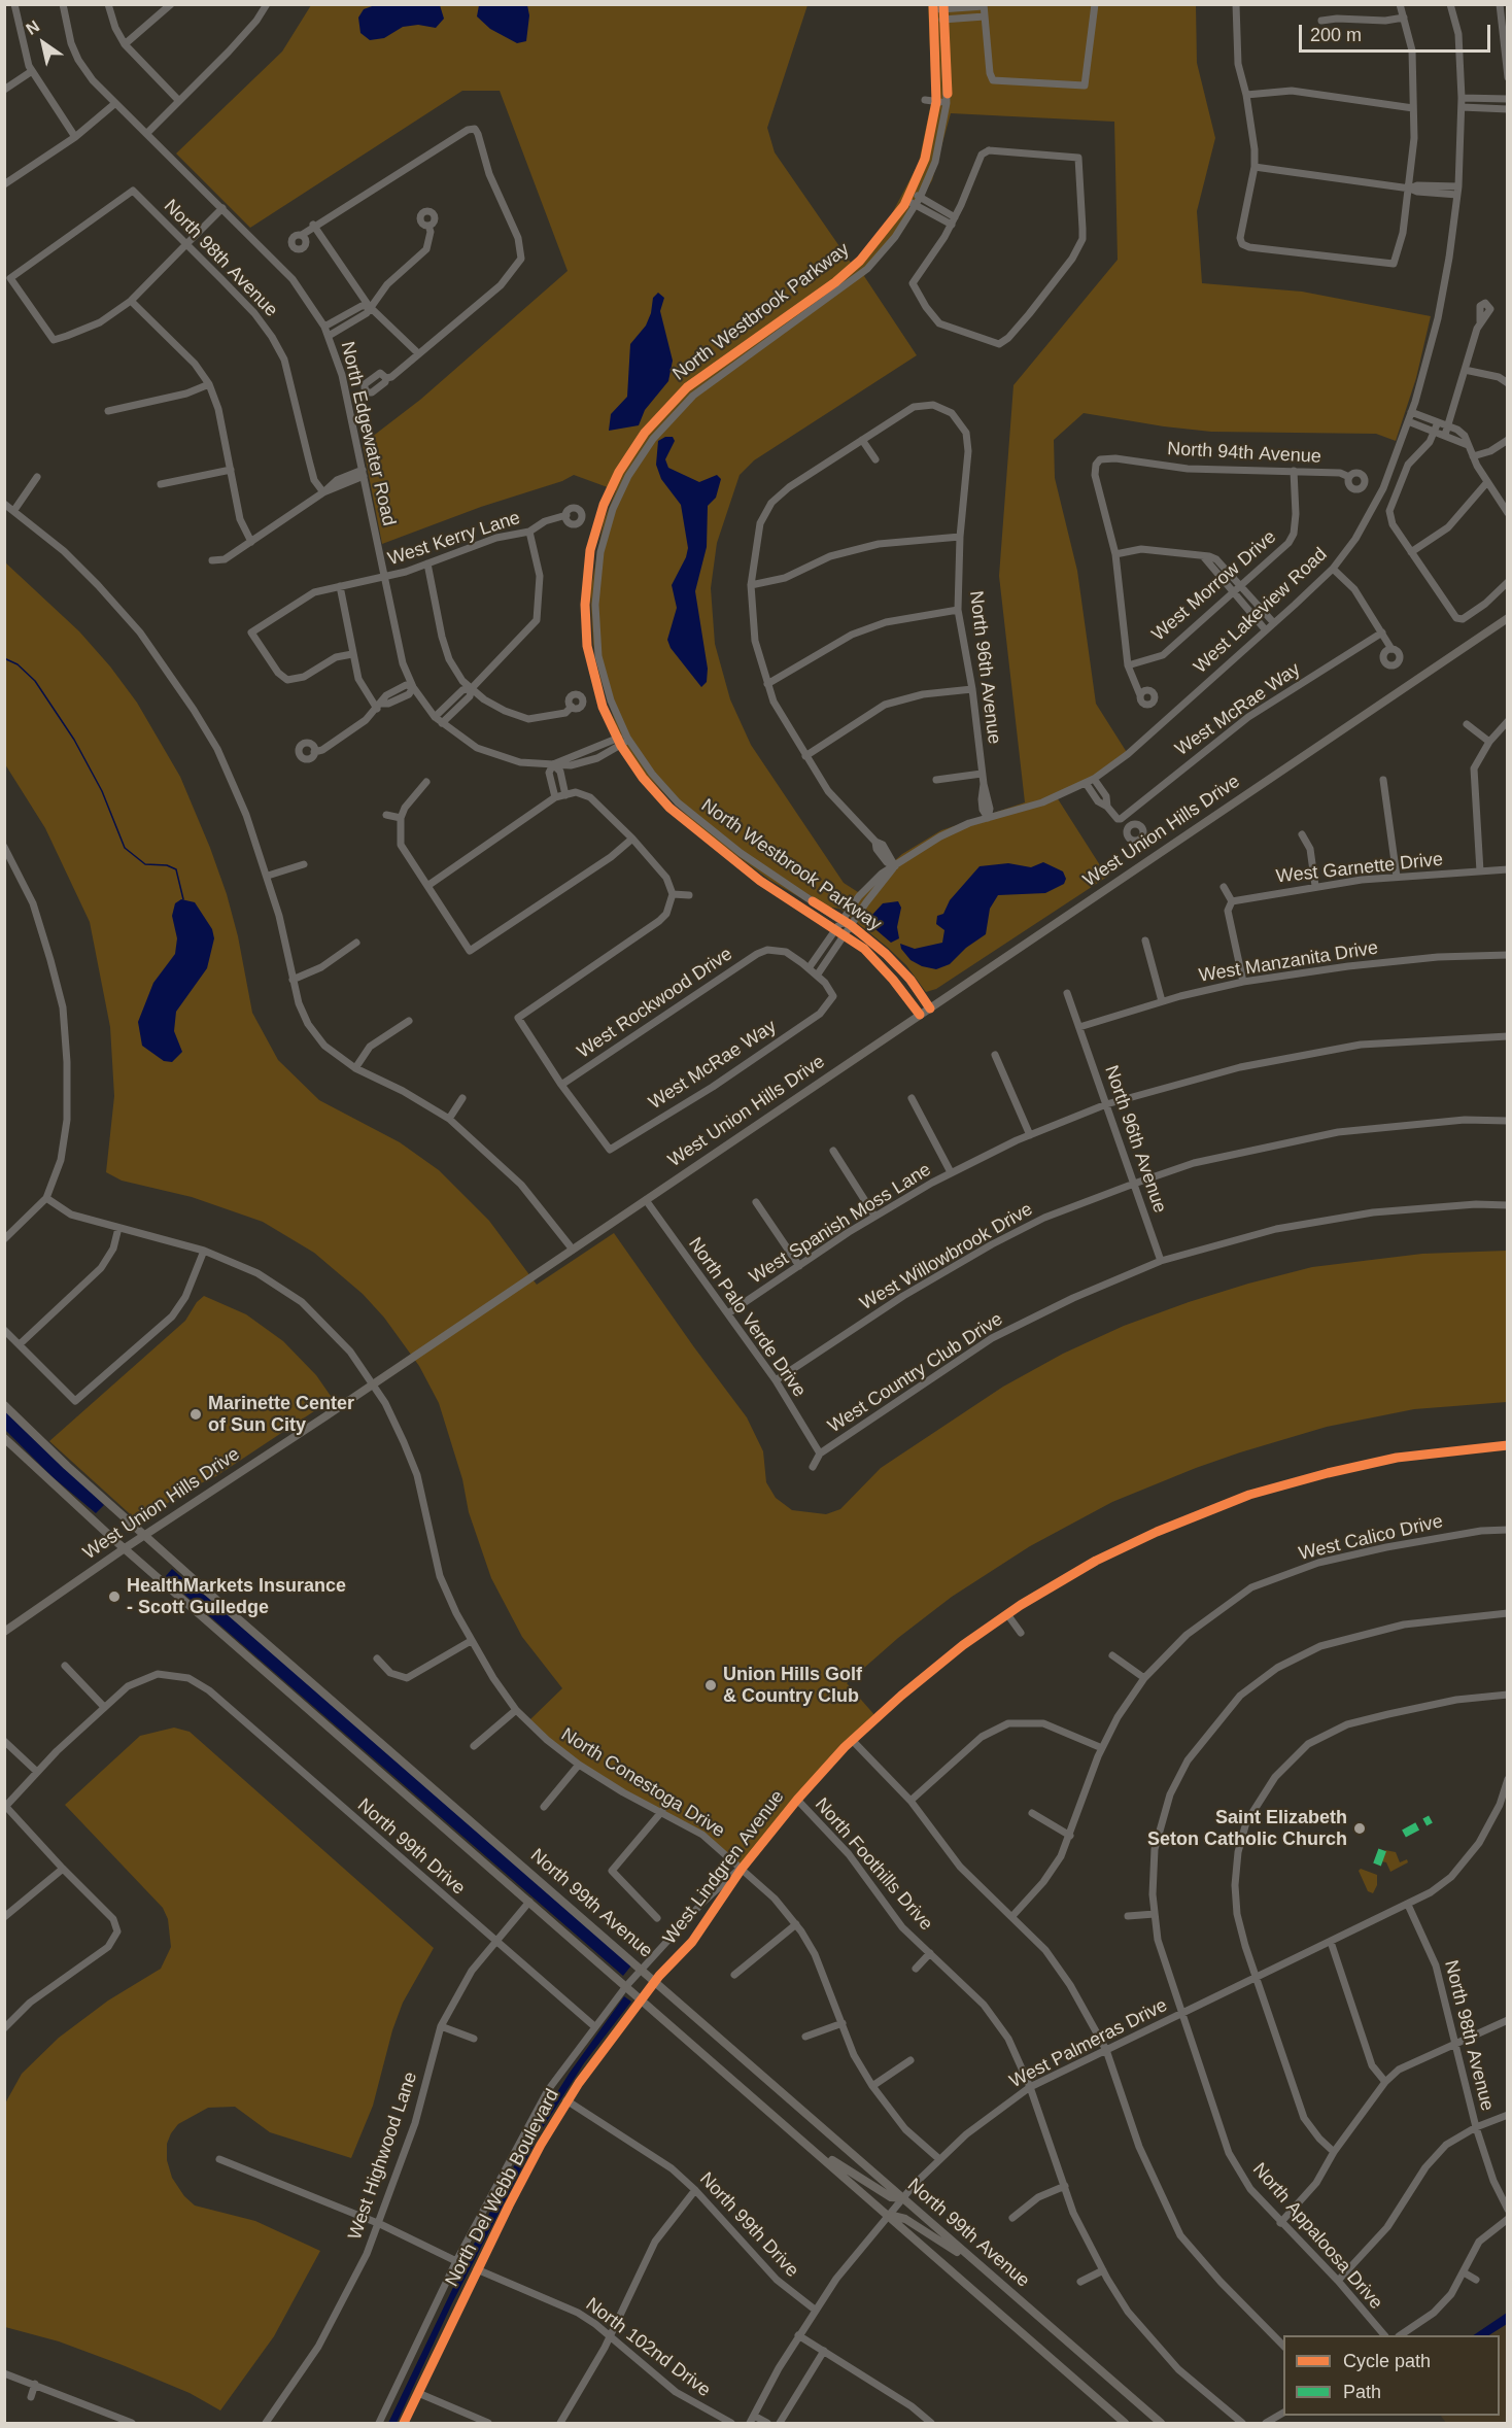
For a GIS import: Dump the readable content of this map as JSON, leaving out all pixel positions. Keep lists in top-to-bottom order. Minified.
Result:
{"streets":{"main road":["West Union Hills Drive","North 99th Avenue"],"street":["North 98th Avenue","North Westbrook Parkway","North Edgewater Road","North 94th Avenue","West Kerry Lane","West Morrow Drive","West Lakeview Road","North 96th Avenue","West McRae Way","West Garnette Drive","West Manzanita Drive","West Rockwood Drive","West Spanish Moss Lane","West Willowbrook Drive","North Palo Verde Drive","West Country Club Drive","West Calico Drive","North Conestoga Drive","North 99th Drive","North Foothills Drive","West Lindgren Avenue","West Palmeras Drive","West Highwood Lane","North Del Webb Boulevard","North Appaloosa Drive","North 102nd Drive"]},"crossings":[["North 98th Avenue","West Palmeras Drive"],["North Westbrook Parkway","North Edgewater Road"],["North Westbrook Parkway","West Lakeview Road"],["North Westbrook Parkway","West Union Hills Drive"],["North Edgewater Road","West Kerry Lane"],["North 94th Avenue","West Morrow Drive"],["West Lakeview Road","North 96th Avenue"],["West Lakeview Road","West McRae Way"],["West Lakeview Road","West Rockwood Drive"],["North 96th Avenue","West Manzanita Drive"],["North 96th Avenue","West Spanish Moss Lane"],["North 96th Avenue","West Willowbrook Drive"],["North 96th Avenue","West Country Club Drive"],["West McRae Way","West Rockwood Drive"],["West Union Hills Drive","North Palo Verde Drive"],["West Union Hills Drive","North Conestoga Drive"],["West Union Hills Drive","North 99th Avenue"],["West Spanish Moss Lane","North Palo Verde Drive"],["West Willowbrook Drive","North Palo Verde Drive"],["North Palo Verde Drive","West Country Club Drive"],["North Conestoga Drive","West Lindgren Avenue"],["North Conestoga Drive","West Palmeras Drive"],["North 99th Drive","West Palmeras Drive"],["North 99th Drive","West Highwood Lane"],["North 99th Drive","North Del Webb Boulevard"],["North Foothills Drive","West Lindgren Avenue"],["North Foothills Drive","West Palmeras Drive"],["West Lindgren Avenue","North 99th Avenue"],["West Lindgren Avenue","North Del Webb Boulevard"],["North 99th Avenue","West Palmeras Drive"],["North 99th Avenue","West Highwood Lane"],["North 99th Avenue","North Del Webb Boulevard"],["West Palmeras Drive","North Appaloosa Drive"],["North Del Webb Boulevard","North 102nd Drive"]],"places":["Marinette Center of Sun City","HealthMarkets Insurance - Scott Gulledge","Union Hills Golf & Country Club","Saint Elizabeth Seton Catholic Church"],"legend":["Cycle path","Path"],"scale_bar":"200 m","north":"top left"}
